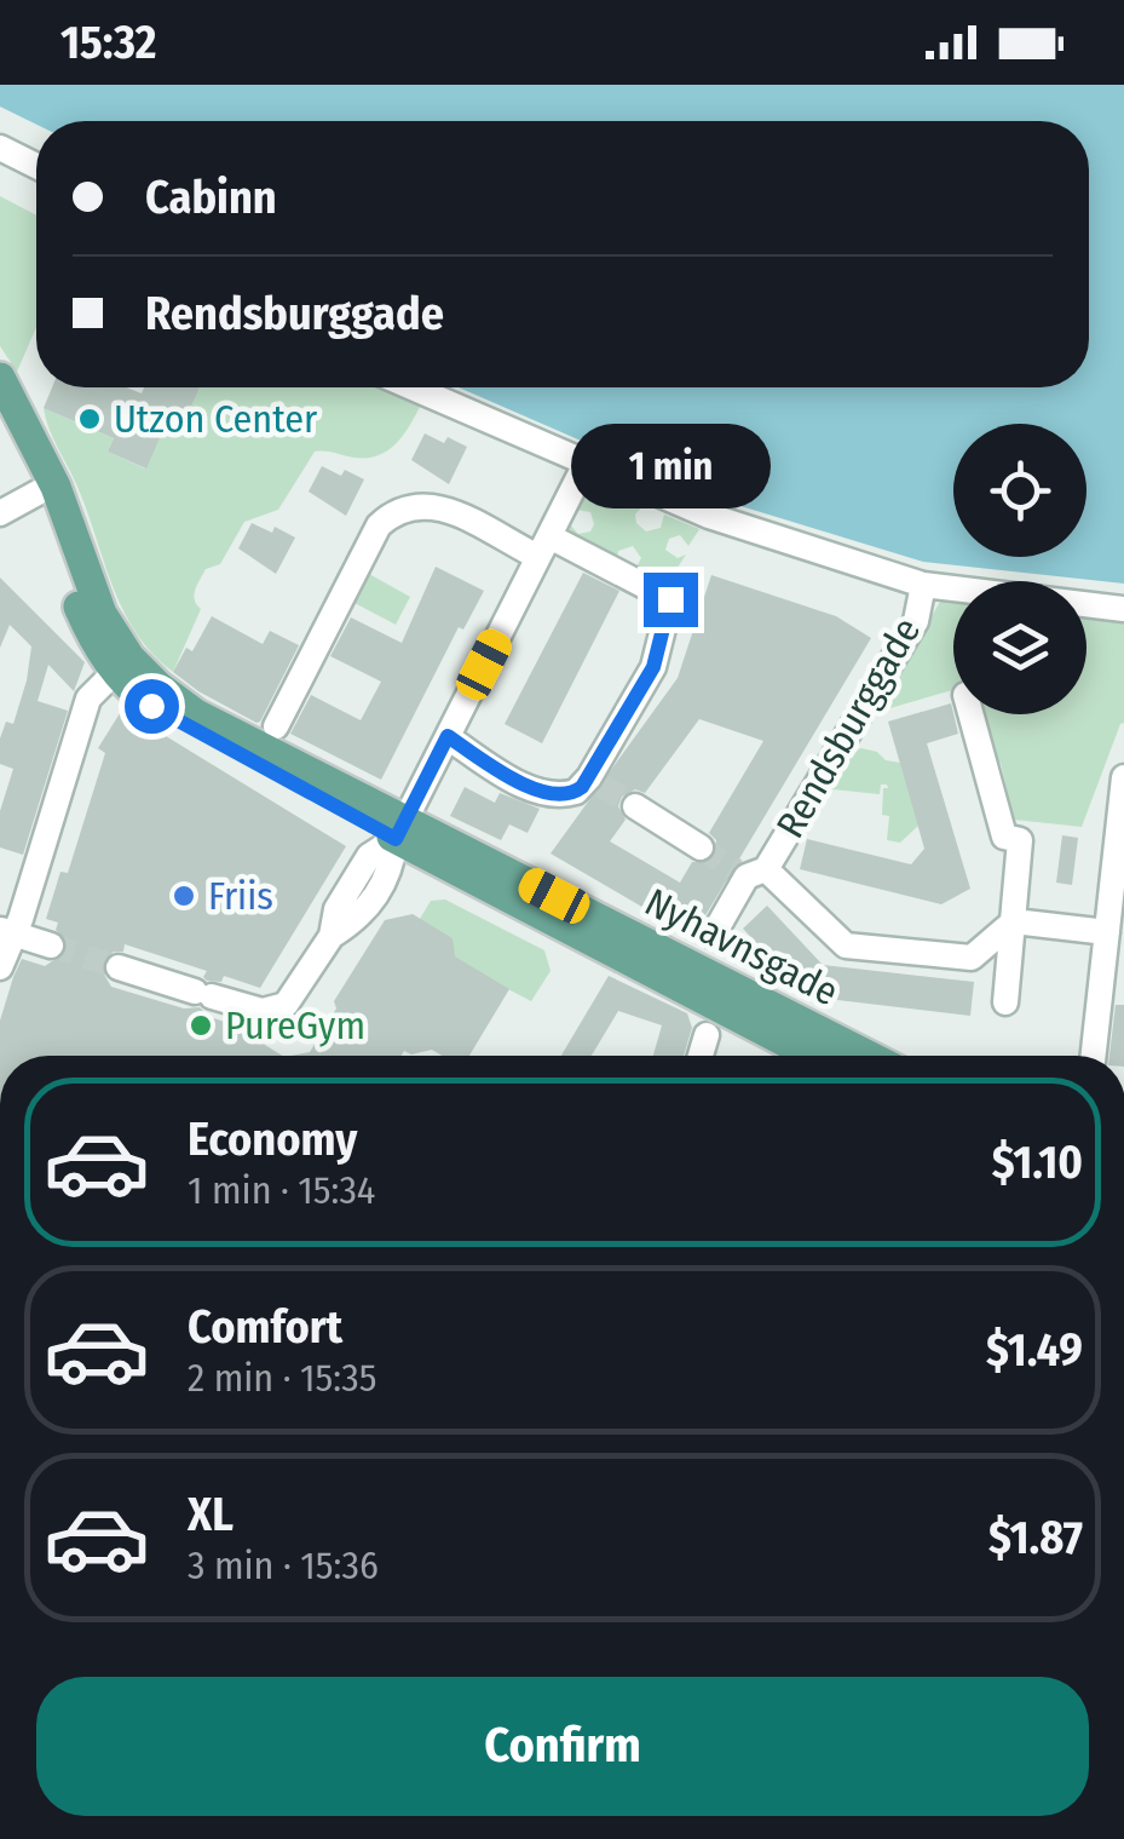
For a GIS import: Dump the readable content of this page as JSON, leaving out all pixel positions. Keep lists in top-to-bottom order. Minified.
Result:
{"streets":{"main road":["Nyhavnsgade"],"street":["Rendsburggade"]},"places":["Utzon Center","Friis","PureGym"],"page":{"status":"15:32","banner":["Cabinn","Rendsburggade"],"bubble":"1 min","list":[{"name":"Economy","note":"1 min · 15:34","value":"$1.10"},{"name":"Comfort","note":"2 min · 15:35","value":"$1.49"},{"name":"XL","note":"3 min · 15:36","value":"$1.87"}],"buttons":"Confirm"}}
